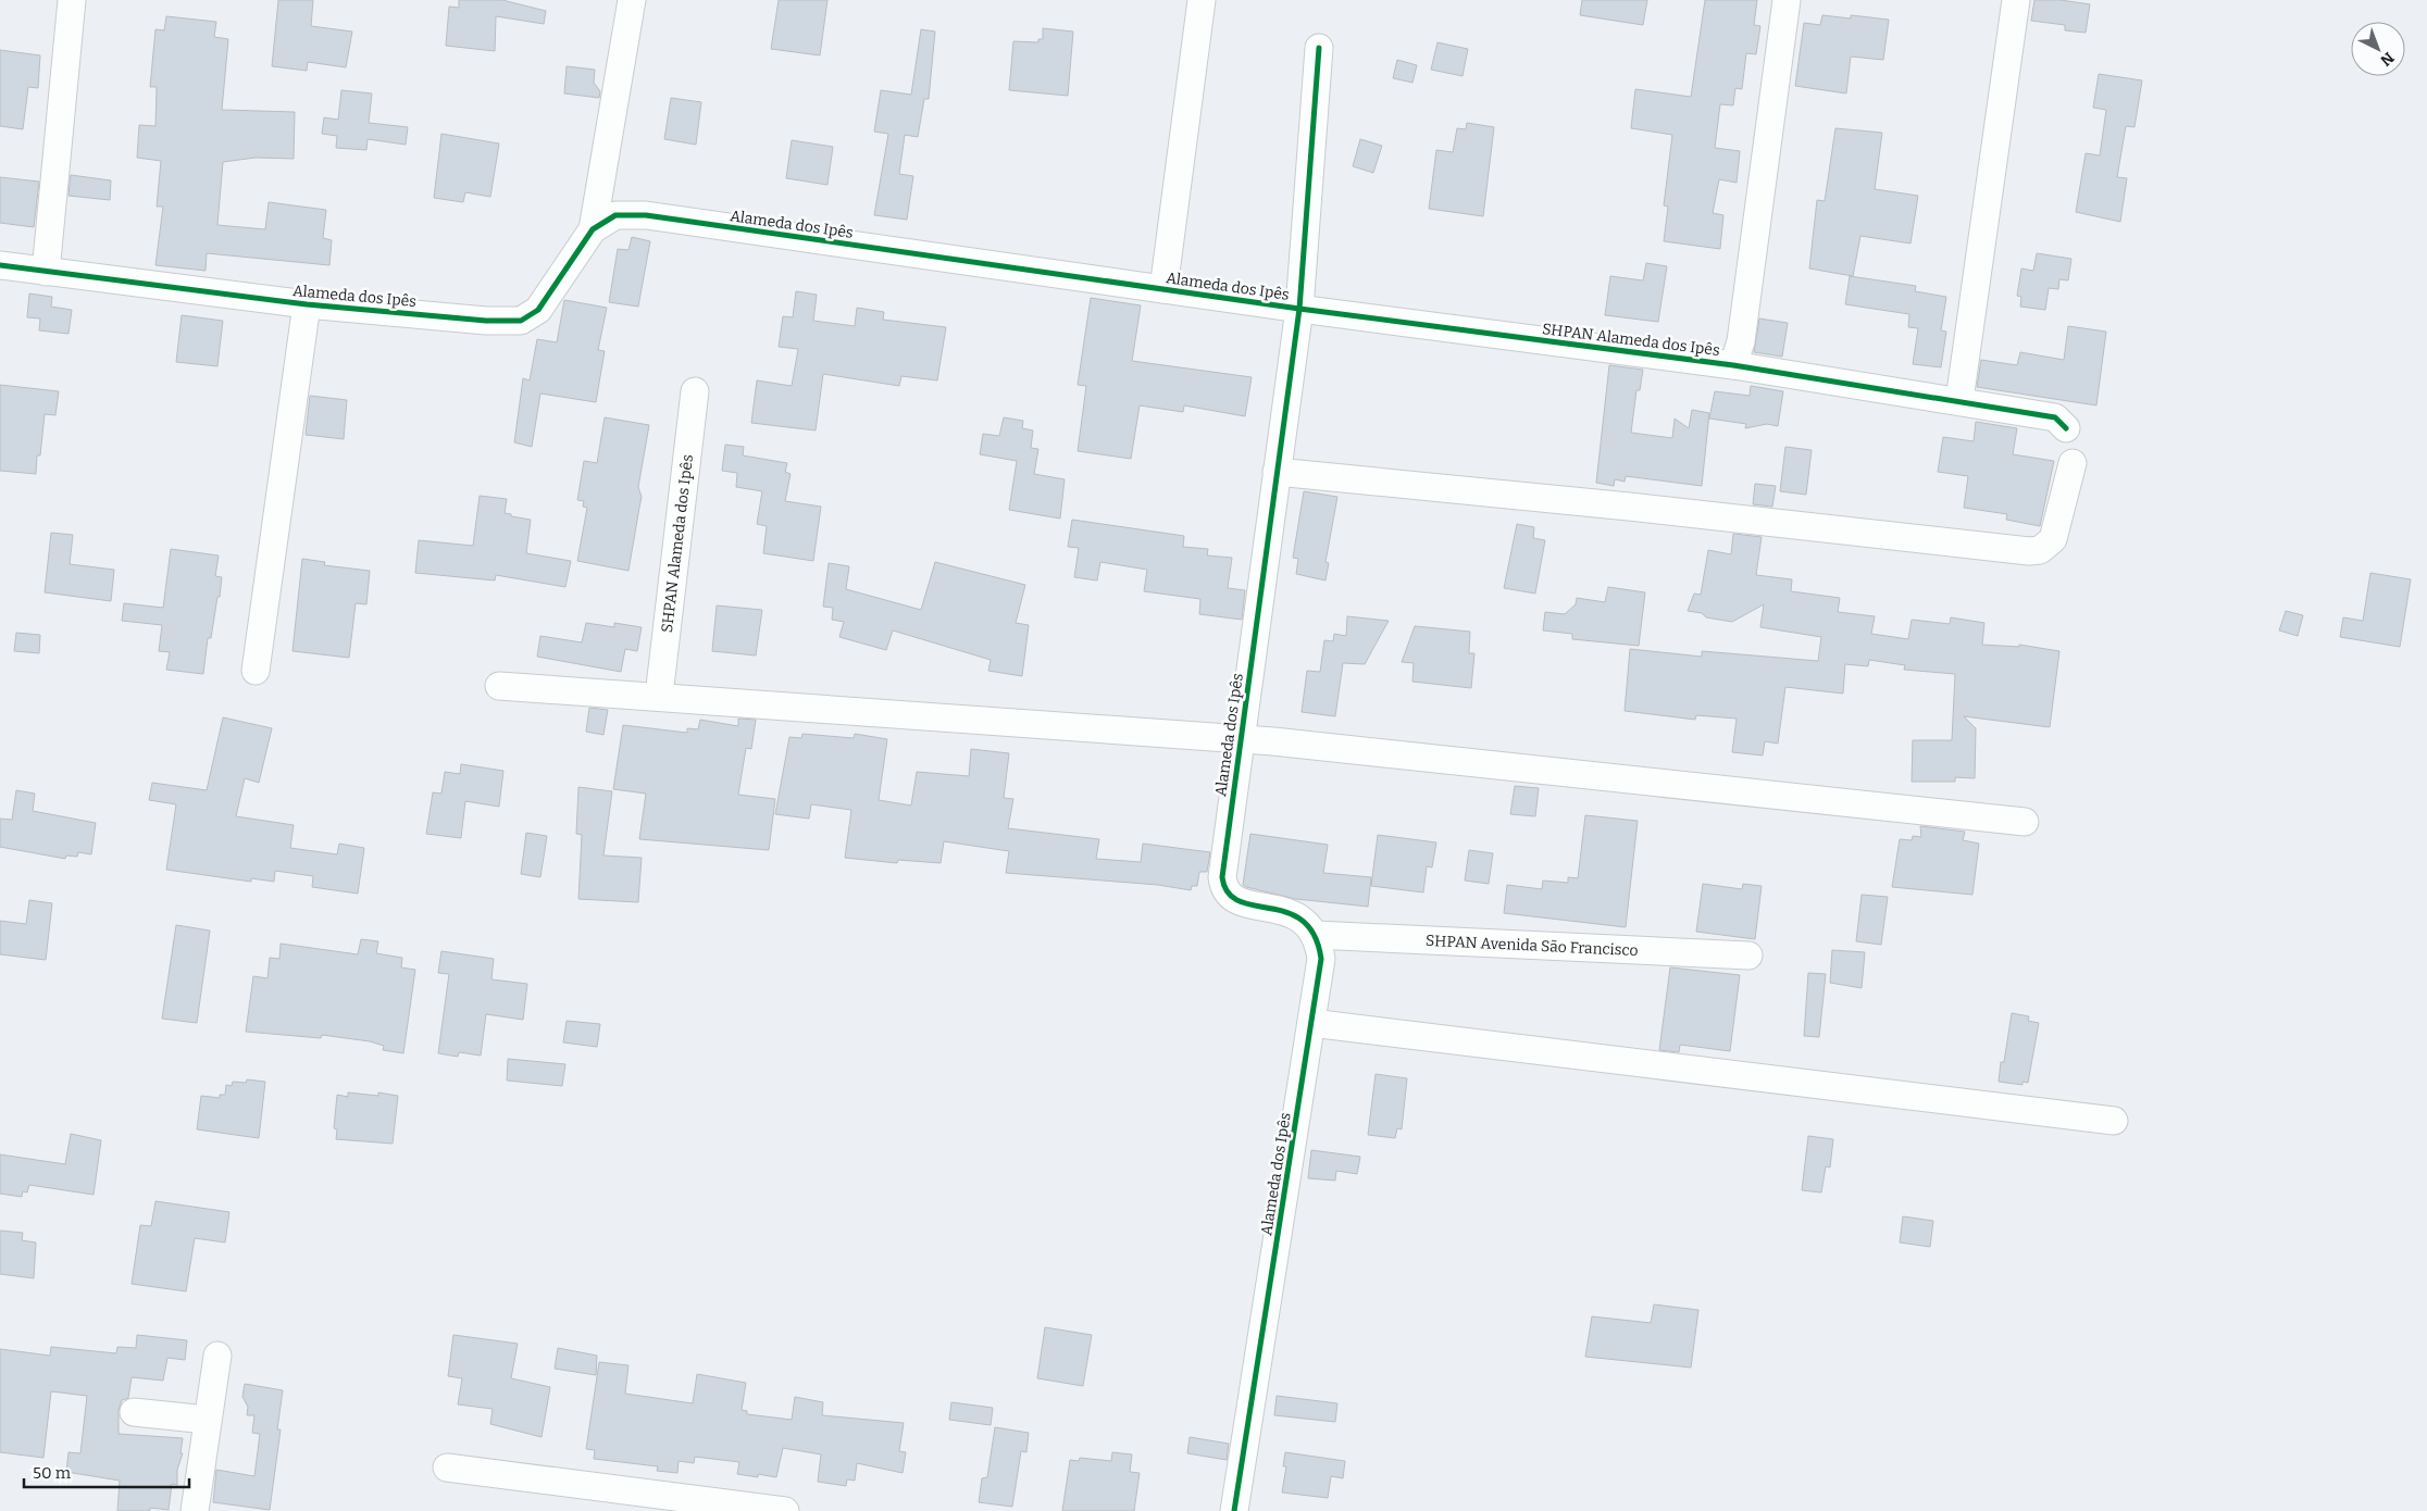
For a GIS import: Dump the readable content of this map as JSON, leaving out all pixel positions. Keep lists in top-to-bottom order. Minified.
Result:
{"streets":{"street":["Alameda dos Ipês","SHPAN Alameda dos Ipês","SHPAN Avenida São Francisco"]},"crossings":[["Alameda dos Ipês","SHPAN Alameda dos Ipês"],["Alameda dos Ipês","SHPAN Avenida São Francisco"]],"scale_bar":"50 m","north":"bottom right"}
